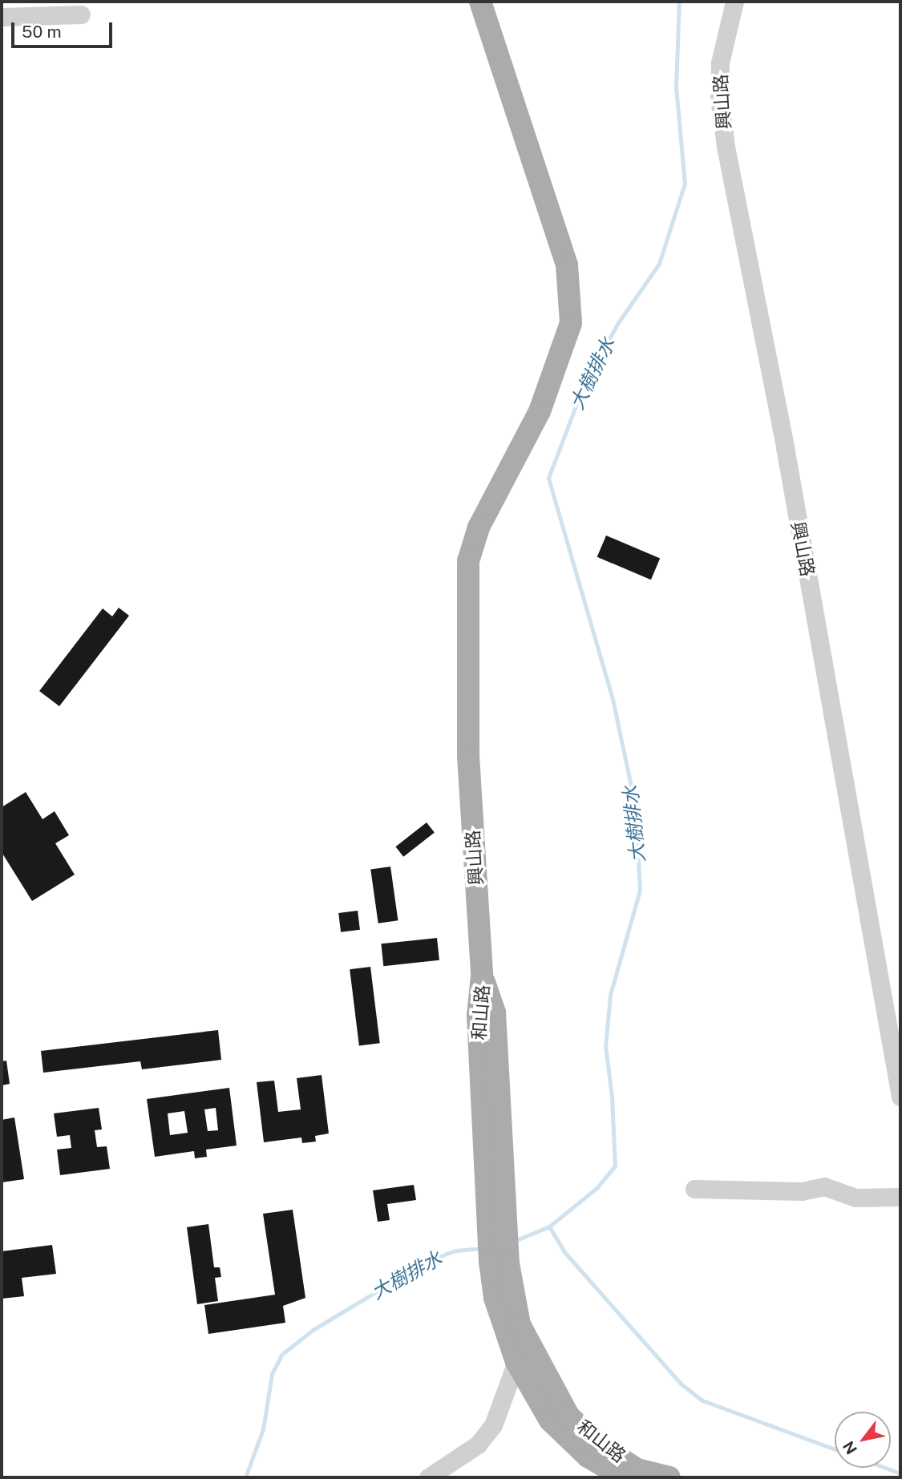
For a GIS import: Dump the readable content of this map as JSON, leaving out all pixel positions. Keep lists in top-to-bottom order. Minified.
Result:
{"streets":{"main road":["興山路","和山路"]},"crossings":[["興山路","和山路"]],"water":["大樹排水"],"scale_bar":"50 m","north":"bottom left"}
